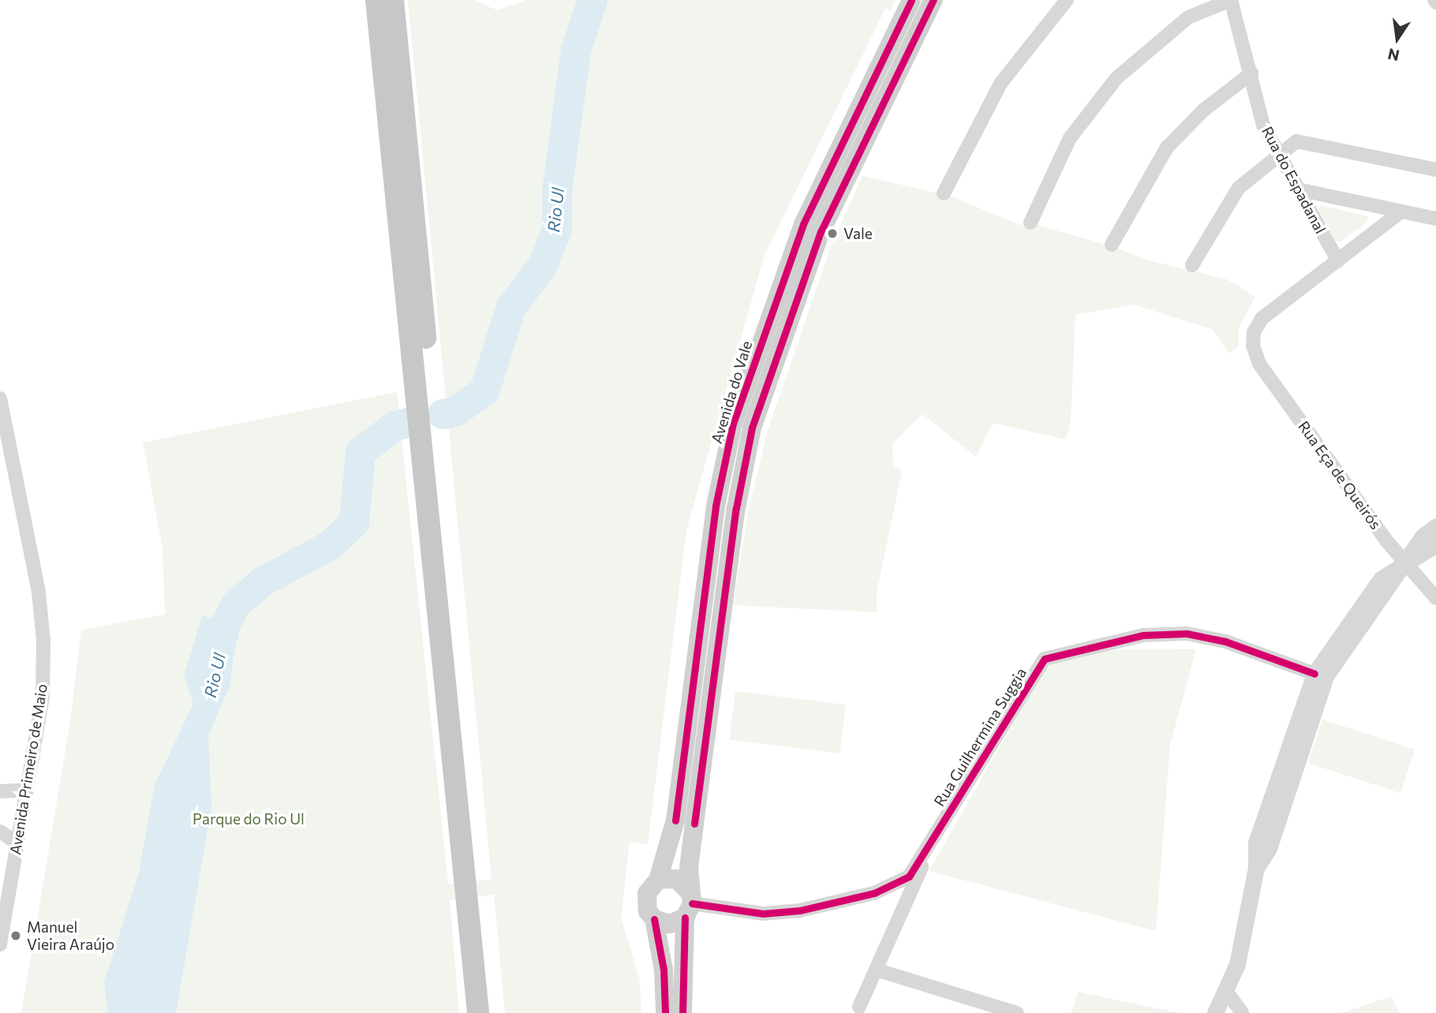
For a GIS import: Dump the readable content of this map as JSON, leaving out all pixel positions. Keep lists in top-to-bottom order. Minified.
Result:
{"streets":{"main road":["Avenida do Vale"],"street":["Rua do Espadanal","Rua Eça de Queirós","Rua Guilhermina Suggia","Avenida Primeiro de Maio"]},"crossings":[["Rua do Espadanal","Rua Eça de Queirós"],["Avenida do Vale","Rua Guilhermina Suggia"]],"water":["Rio Ul"],"parks":["Parque do Rio Ul"],"places":["Vale","Manuel Vieira Araújo"],"north":"bottom"}
